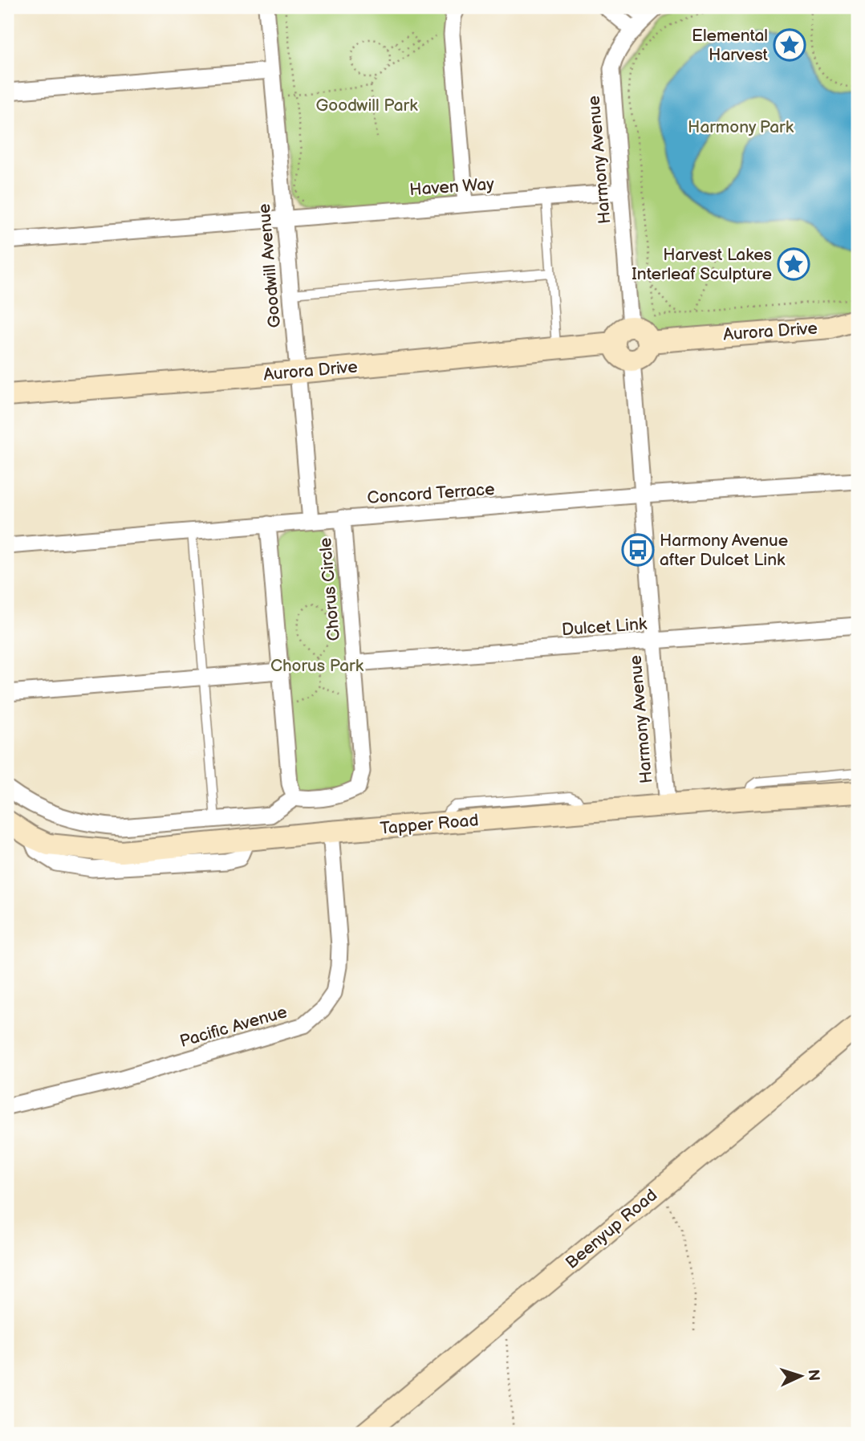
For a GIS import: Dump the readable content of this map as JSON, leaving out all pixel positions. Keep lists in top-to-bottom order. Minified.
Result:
{"streets":{"street":["Harmony Avenue","Haven Way","Goodwill Avenue","Aurora Drive","Concord Terrace","Chorus Circle","Dulcet Link","Tapper Road","Pacific Avenue","Beenyup Road"]},"crossings":[["Harmony Avenue","Haven Way"],["Harmony Avenue","Aurora Drive"],["Harmony Avenue","Concord Terrace"],["Harmony Avenue","Dulcet Link"],["Harmony Avenue","Tapper Road"],["Haven Way","Goodwill Avenue"],["Goodwill Avenue","Aurora Drive"],["Goodwill Avenue","Concord Terrace"],["Concord Terrace","Chorus Circle"],["Chorus Circle","Dulcet Link"],["Tapper Road","Pacific Avenue"]],"parks":["Goodwill Park","Harmony Park","Chorus Park"],"places":{"place":["Elemental Harvest","Harvest Lakes Interleaf Sculpture"],"bus stop":["Harmony Avenue after Dulcet Link"]},"north":"right"}
